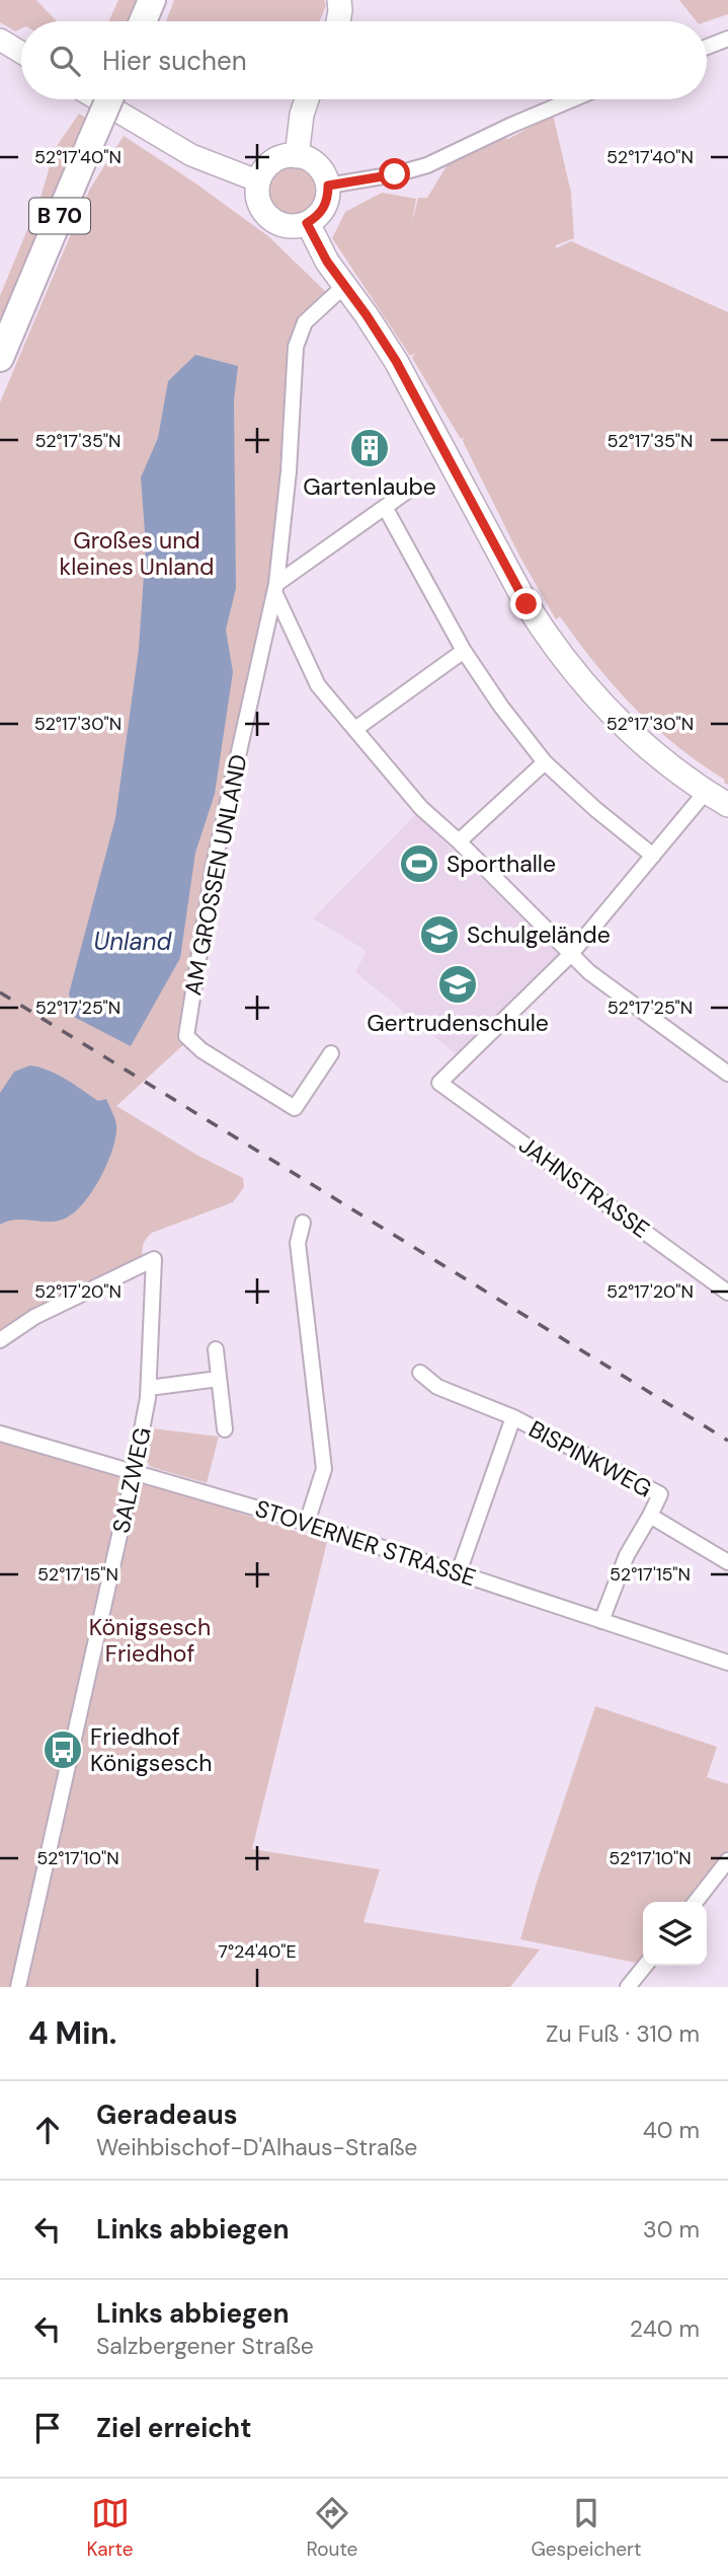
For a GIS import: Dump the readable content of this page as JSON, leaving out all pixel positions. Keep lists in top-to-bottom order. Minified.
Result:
{"streets":{"highway":["B 70"],"street":["AM GROSSEN UNLAND","JAHNSTRASSE","BISPINKWEG","SALZWEG","STOVERNER STRASSE"]},"crossings":[["SALZWEG","STOVERNER STRASSE"]],"water":["Unland"],"parks":["Großes und kleines Unland","Königsesch Friedhof"],"places":{"building":["Gartenlaube"],"sports":["Sporthalle"],"school or university":["Schulgelände","Gertrudenschule"],"bus stop":["Friedhof Königsesch"]},"page":{"search":"Hier suchen","heading":["4 Min.","Zu Fuß · 310 m"],"list":[["Geradeaus","Weihbischof-D'Alhaus-Straße","40 m"],["Links abbiegen","30 m"],["Links abbiegen","Salzbergener Straße","240 m"],"Ziel erreicht"],"nav":["Karte","Route","Gespeichert"]},"coordinates":["52°17'40\"N","52°17'35\"N","52°17'30\"N","52°17'25\"N","52°17'20\"N","52°17'15\"N","52°17'10\"N","7°24'40\"E"]}
